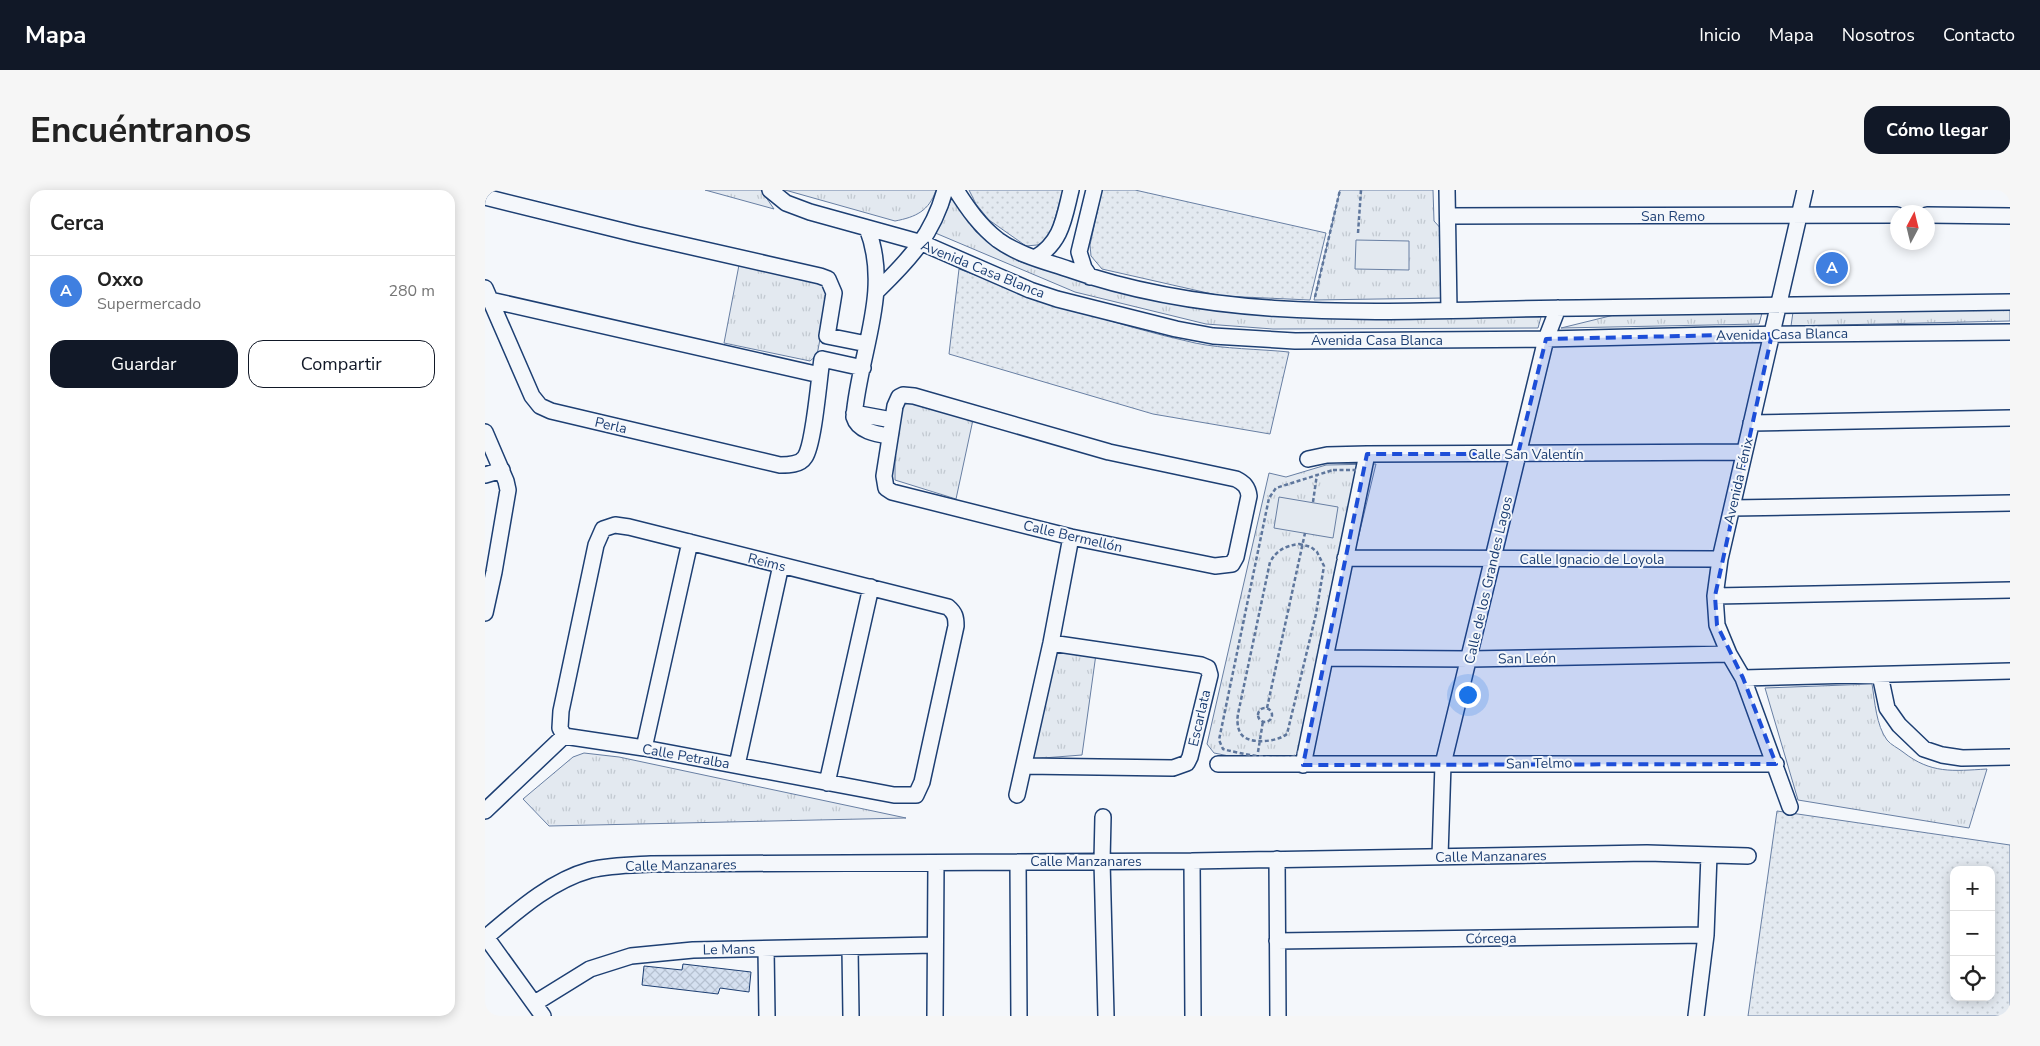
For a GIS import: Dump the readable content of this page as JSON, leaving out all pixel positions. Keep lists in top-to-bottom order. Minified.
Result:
{"streets":{"street":["San Remo","Avenida Casa Blanca","Perla","Calle San Valentín","Avenida Fénix","Calle Bermellón","Calle Ignacio de Loyola","Reims","Calle de los Grandes Lagos","San León","Escarlata","Calle Petralba","San Telmo","Calle Manzanares","Córcega","Le Mans"]},"crossings":[["San Remo","Avenida Fénix"],["Avenida Casa Blanca","Avenida Fénix"],["Avenida Casa Blanca","Calle de los Grandes Lagos"],["Calle San Valentín","Avenida Fénix"],["Calle San Valentín","Calle de los Grandes Lagos"],["Avenida Fénix","Calle Ignacio de Loyola"],["Avenida Fénix","San León"],["Avenida Fénix","San Telmo"],["Calle Ignacio de Loyola","Calle de los Grandes Lagos"],["Reims","Calle Petralba"],["Calle de los Grandes Lagos","San León"],["Calle de los Grandes Lagos","San Telmo"],["Calle de los Grandes Lagos","Calle Manzanares"]],"north":"top","page":{"header":"Mapa","nav":["Inicio","Mapa","Nosotros","Contacto"],"buttons":["Cómo llegar",["Guardar","Compartir"]],"title":"Encuéntranos","heading":"Cerca","pins":"A","list":[{"mark":"A","name":"Oxxo","note":"Supermercado","value":"280 m"}],"map_buttons":["+","−"]}}
